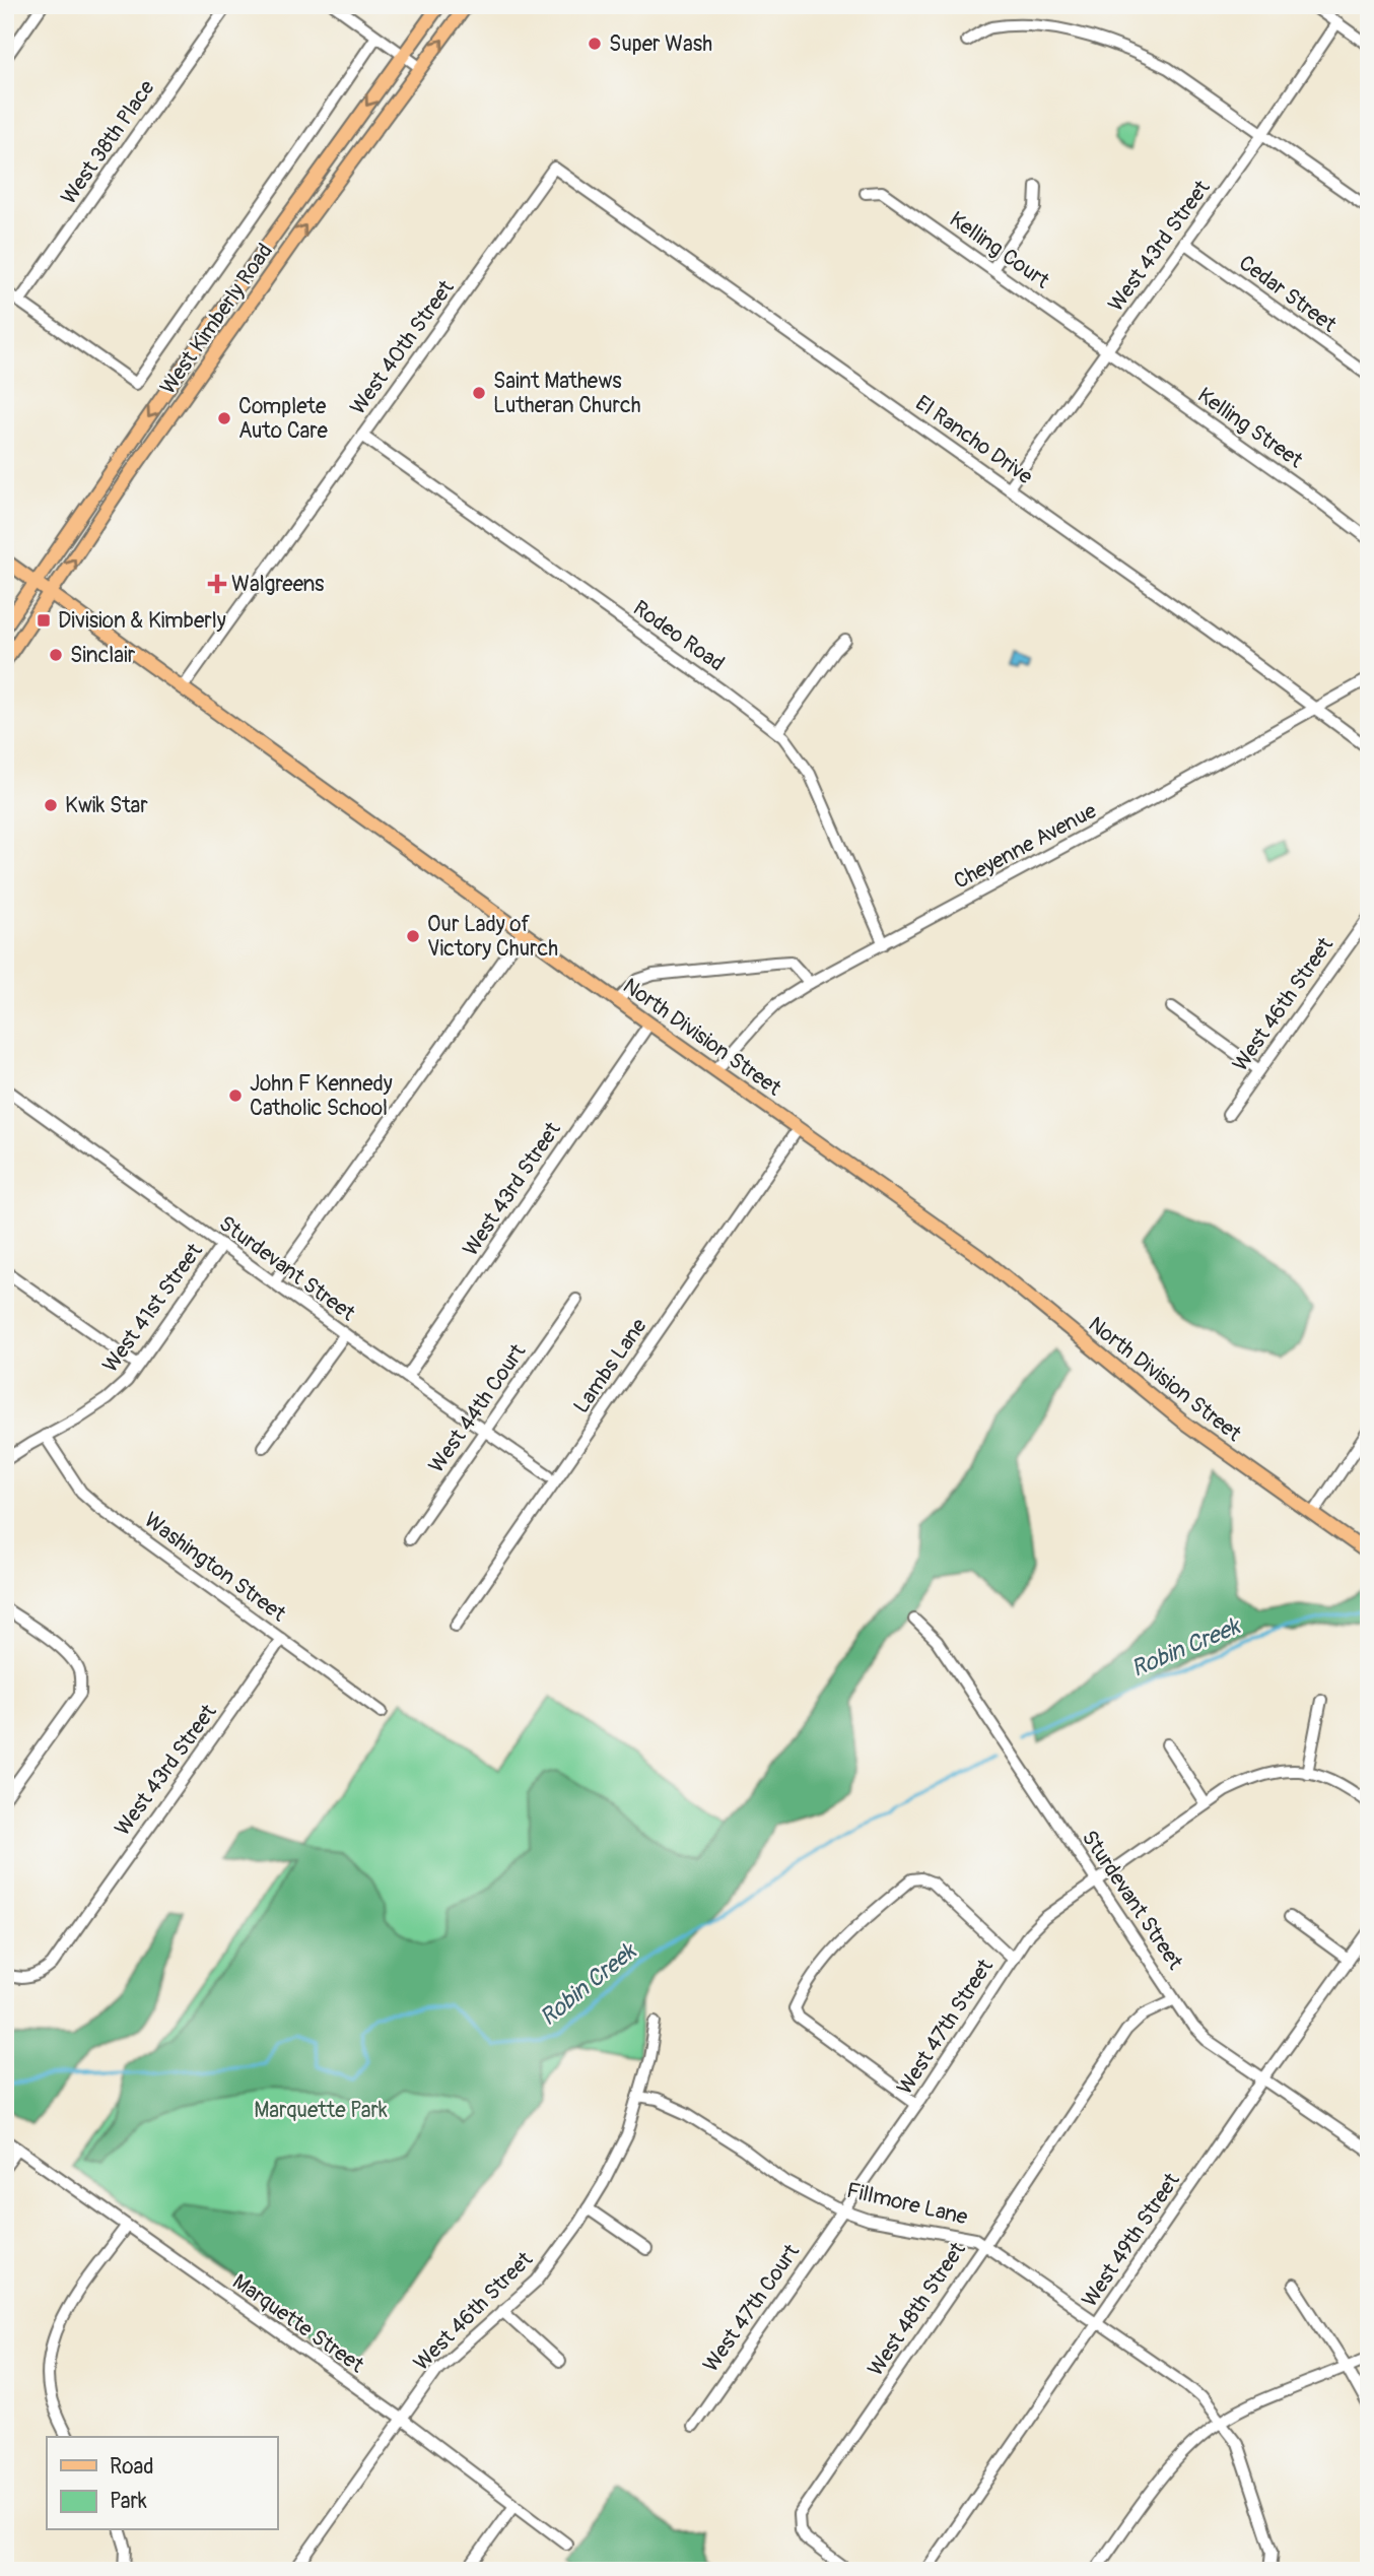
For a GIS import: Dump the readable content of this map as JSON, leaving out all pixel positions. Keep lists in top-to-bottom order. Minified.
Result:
{"streets":{"main road":["West Kimberly Road","North Division Street"],"street":["West 38th Place","West 43rd Street","Kelling Court","Cedar Street","West 40th Street","Kelling Street","El Rancho Drive","Rodeo Road","Cheyenne Avenue","West 46th Street","Sturdevant Street","West 41st Street","Lambs Lane","West 44th Court","Washington Street","West 47th Street","Fillmore Lane","West 49th Street","West 47th Court","West 48th Street","Marquette Street"]},"crossings":[["West 38th Place","West Kimberly Road"],["West 43rd Street","Kelling Court"],["West 43rd Street","Cedar Street"],["West 43rd Street","Kelling Street"],["West 43rd Street","El Rancho Drive"],["West 43rd Street","North Division Street"],["West 43rd Street","Sturdevant Street"],["West 43rd Street","Washington Street"],["Kelling Court","Kelling Street"],["West Kimberly Road","North Division Street"],["West 40th Street","El Rancho Drive"],["West 40th Street","Rodeo Road"],["West 40th Street","North Division Street"],["El Rancho Drive","Cheyenne Avenue"],["Rodeo Road","Cheyenne Avenue"],["Cheyenne Avenue","North Division Street"],["West 46th Street","Fillmore Lane"],["West 46th Street","Marquette Street"],["North Division Street","Lambs Lane"],["Sturdevant Street","West 41st Street"],["Sturdevant Street","West 44th Court"],["Sturdevant Street","West 47th Street"],["Sturdevant Street","West 49th Street"],["Sturdevant Street","West 48th Street"],["West 41st Street","Washington Street"],["West 47th Street","Fillmore Lane"],["West 47th Street","West 47th Court"],["Fillmore Lane","West 49th Street"],["Fillmore Lane","West 47th Court"],["Fillmore Lane","West 48th Street"]],"water":["Robin Creek"],"parks":["Marquette Park"],"places":{"other":["Super Wash","Saint Mathews Lutheran Church","Complete Auto Care","Sinclair","Kwik Star","Our Lady of Victory Church","John F Kennedy Catholic School"],"health":["Walgreens"],"transit":["Division & Kimberly"]},"legend":["Road","Park"]}
